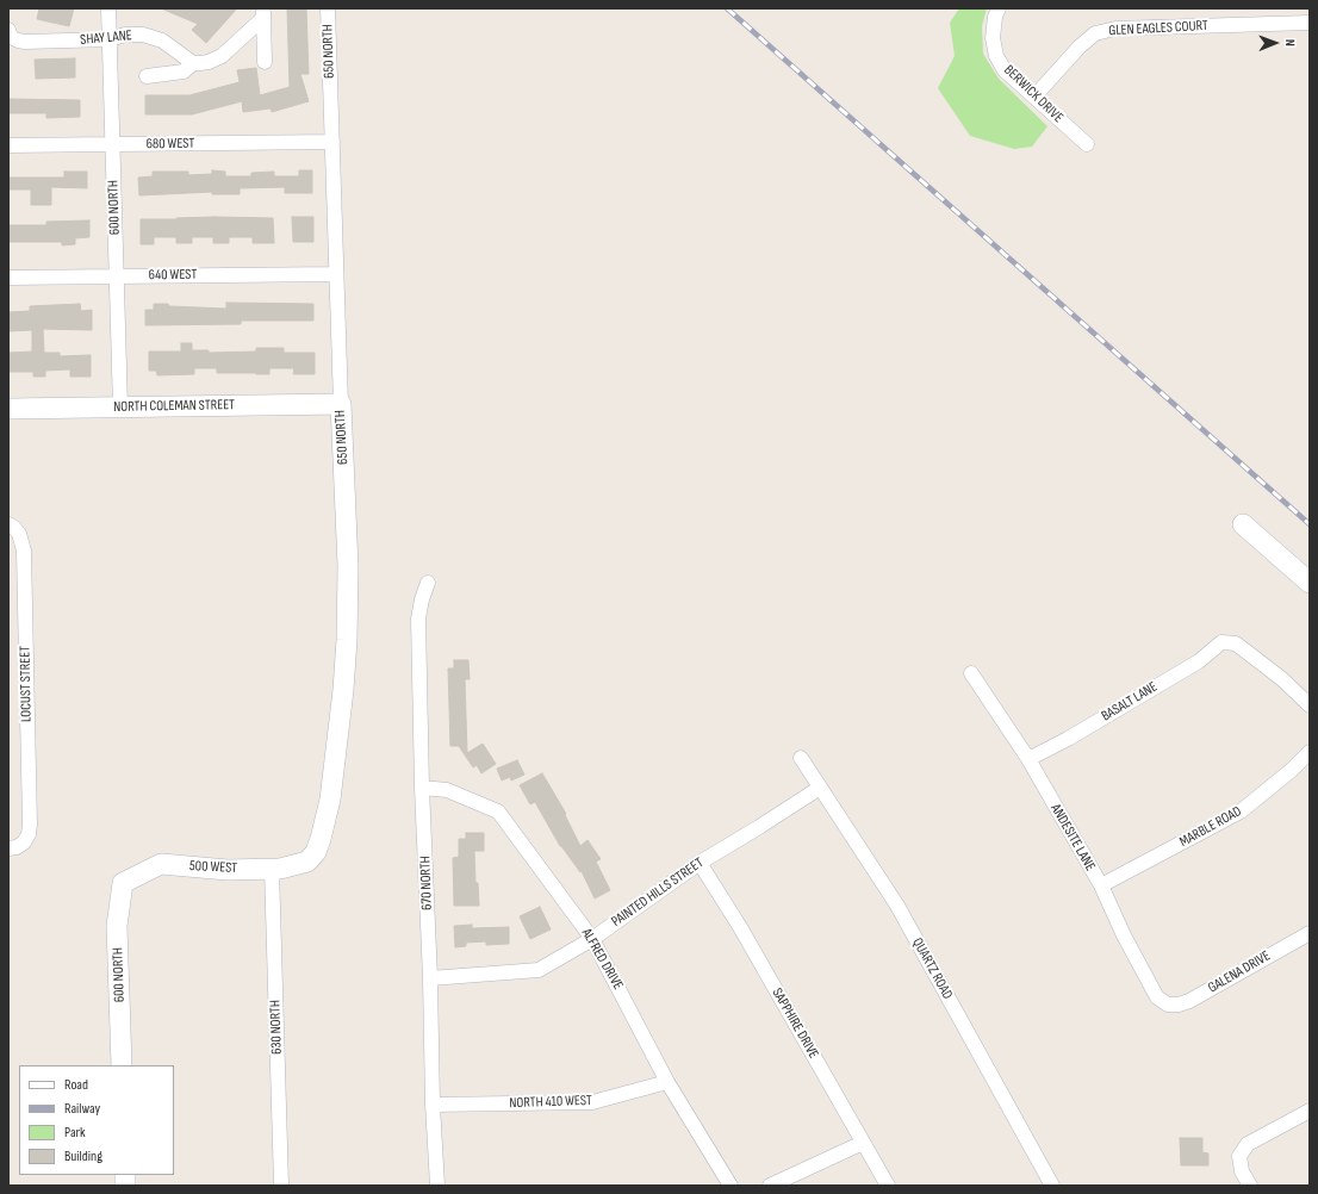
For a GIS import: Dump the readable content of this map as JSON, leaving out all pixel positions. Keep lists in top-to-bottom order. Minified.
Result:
{"streets":{"street":["GLEN EAGLES COURT","SHAY LANE","650 NORTH","BERWICK DRIVE","680 WEST","600 NORTH","640 WEST","NORTH COLEMAN STREET","LOCUST STREET","BASALT LANE","MARBLE ROAD","ANDESITE LANE","500 WEST","670 NORTH","PAINTED HILLS STREET","ALFRED DRIVE","QUARTZ ROAD","GALENA DRIVE","SAPPHIRE DRIVE","630 NORTH","NORTH 410 WEST"]},"crossings":[["GLEN EAGLES COURT","BERWICK DRIVE"],["SHAY LANE","600 NORTH"],["650 NORTH","680 WEST"],["650 NORTH","640 WEST"],["650 NORTH","NORTH COLEMAN STREET"],["650 NORTH","500 WEST"],["680 WEST","600 NORTH"],["600 NORTH","640 WEST"],["600 NORTH","NORTH COLEMAN STREET"],["600 NORTH","500 WEST"],["BASALT LANE","ANDESITE LANE"],["MARBLE ROAD","ANDESITE LANE"],["ANDESITE LANE","GALENA DRIVE"],["500 WEST","630 NORTH"],["670 NORTH","PAINTED HILLS STREET"],["670 NORTH","ALFRED DRIVE"],["670 NORTH","NORTH 410 WEST"],["PAINTED HILLS STREET","ALFRED DRIVE"],["PAINTED HILLS STREET","QUARTZ ROAD"],["PAINTED HILLS STREET","SAPPHIRE DRIVE"],["ALFRED DRIVE","NORTH 410 WEST"]],"legend":["Road","Railway","Park","Building"],"north":"right"}
